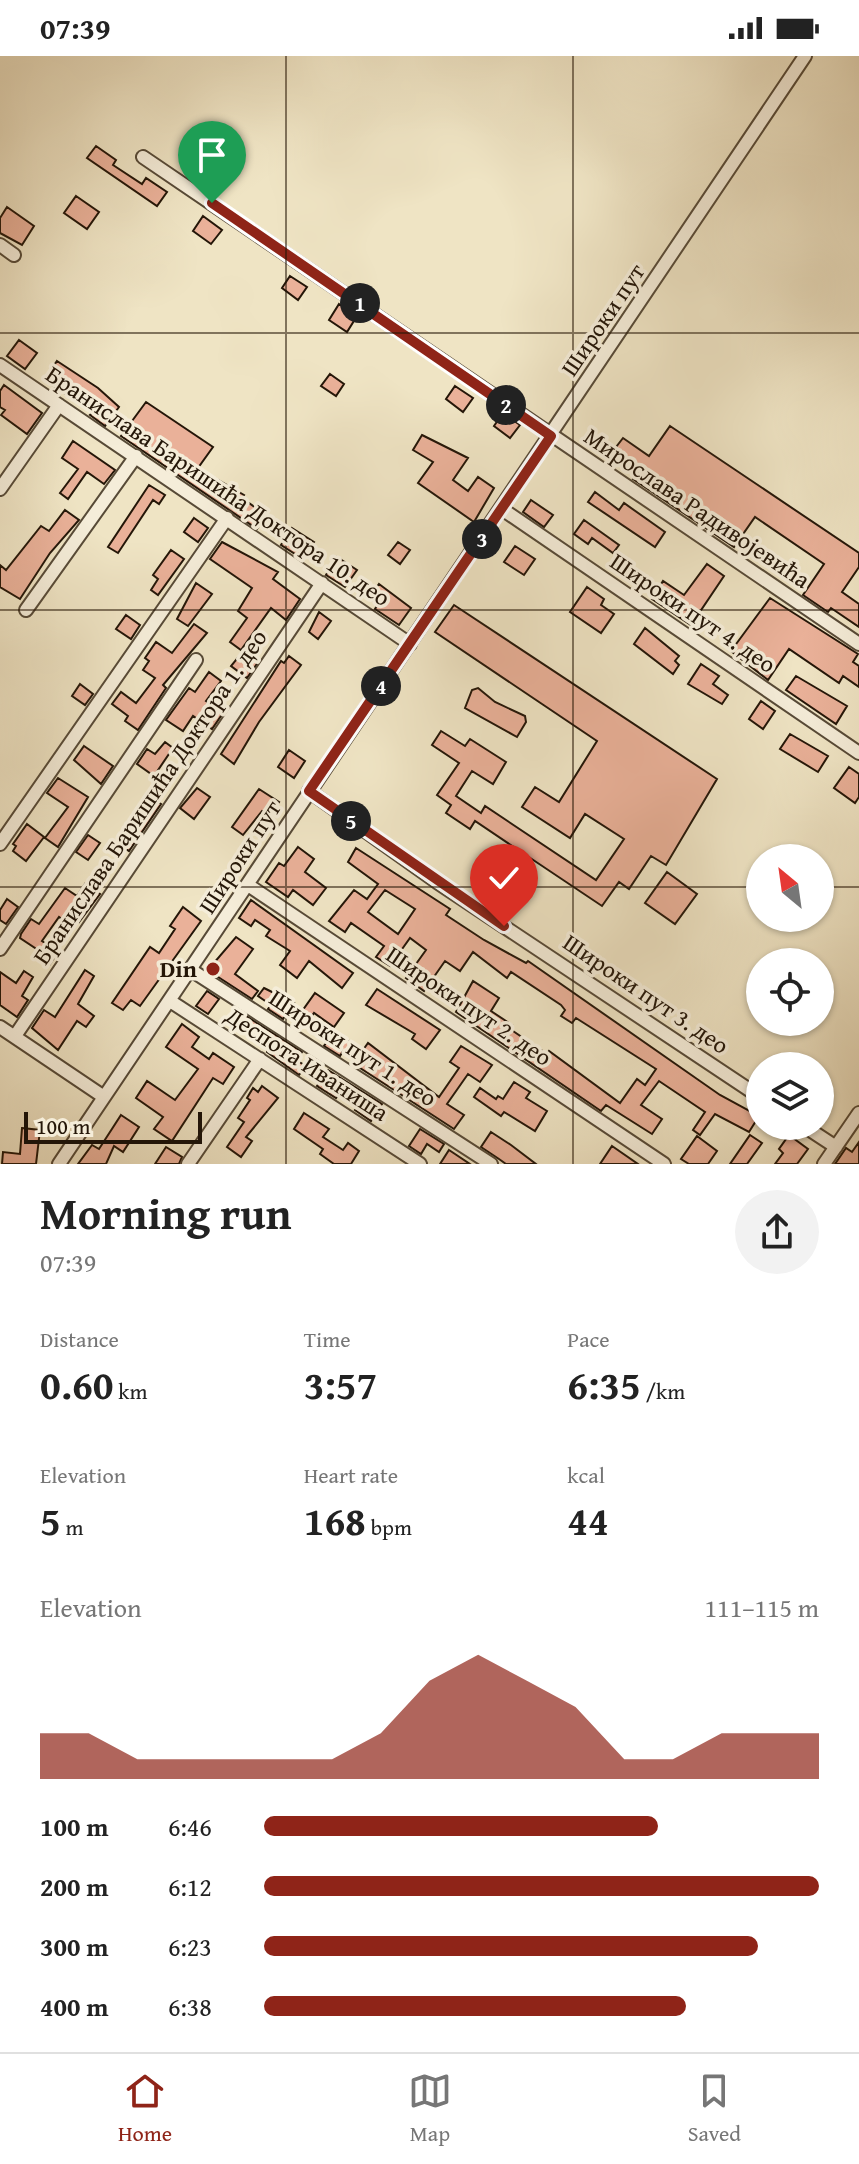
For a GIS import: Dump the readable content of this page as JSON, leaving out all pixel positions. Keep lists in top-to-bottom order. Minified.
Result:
{"streets":{"street":["Широки пут","Бранислава Баришића Доктора 10. део","Мирослава Радивојевића","Широки пут 4. део","Бранислава Баришића Доктора 1. део","Широки пут 3. део","Широки пут 2. део","Широки пут 1. део","Деспота Иваниша"]},"crossings":[["Широки пут","Бранислава Баришића Доктора 10. део"],["Широки пут","Мирослава Радивојевића"],["Широки пут","Широки пут 4. део"],["Широки пут","Широки пут 3. део"],["Широки пут","Широки пут 2. део"],["Широки пут","Широки пут 1. део"],["Широки пут","Деспота Иваниша"],["Бранислава Баришића Доктора 10. део","Бранислава Баришића Доктора 1. део"]],"places":["Din"],"scale_bar":"100 m","north":"top left","page":{"status":"07:39","pins":["1","2","3","4","5"],"scale":"100 m","heading":["Morning run","07:39"],"stats":[["Distance","0.60 km"],["Time","3:57"],["Pace","6:35 /km"],["Elevation","5 m"],["Heart rate","168 bpm"],["kcal","44"]],"chart":["Elevation","111–115 m"],"list":[{"name":"100 m","note":"6:46"},{"name":"200 m","note":"6:12"},{"name":"300 m","note":"6:23"},{"name":"400 m","note":"6:38"}],"tabs":["Home","Map","Saved"]}}
